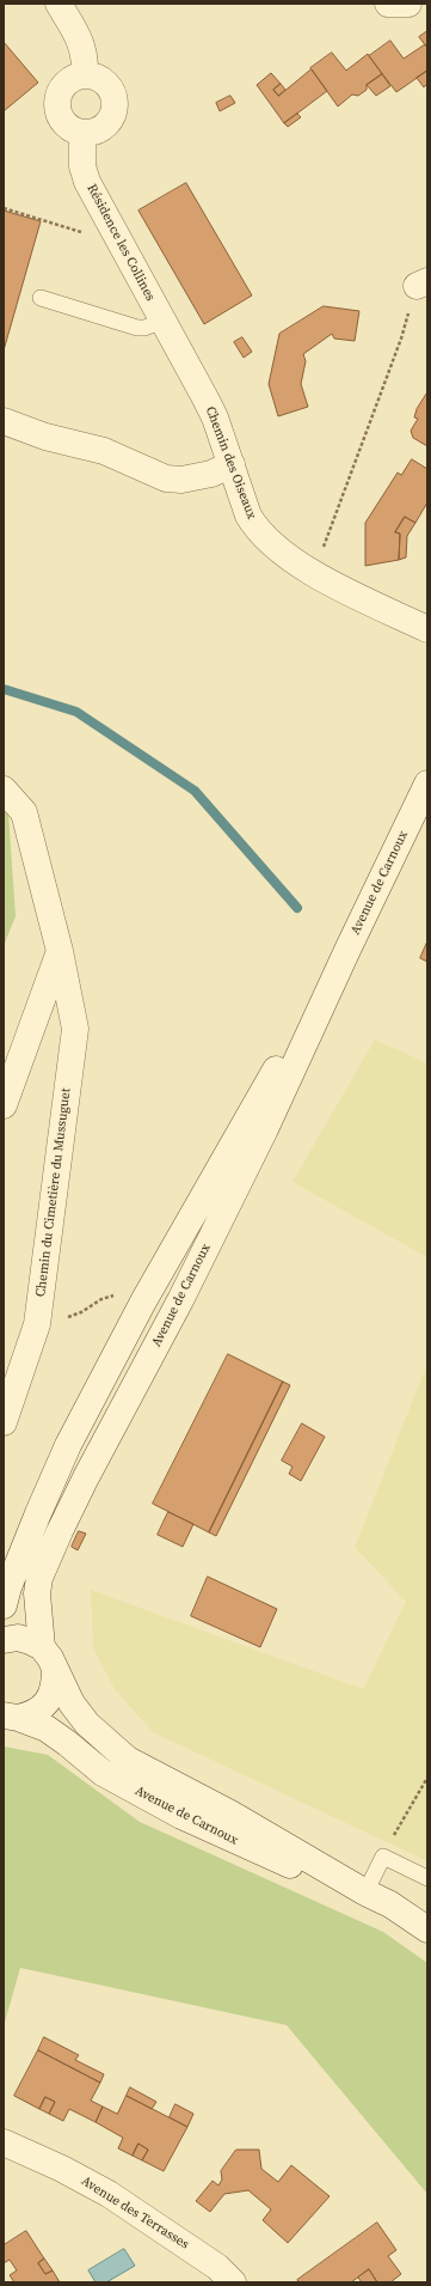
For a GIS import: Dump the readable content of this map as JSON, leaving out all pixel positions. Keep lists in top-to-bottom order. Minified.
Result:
{"streets":{"main road":["Résidence les Collines","Chemin des Oiseaux","Avenue de Carnoux","Chemin du Cimetière du Mussuguet","Avenue des Terrasses"]},"crossings":[["Résidence les Collines","Chemin des Oiseaux"]]}
